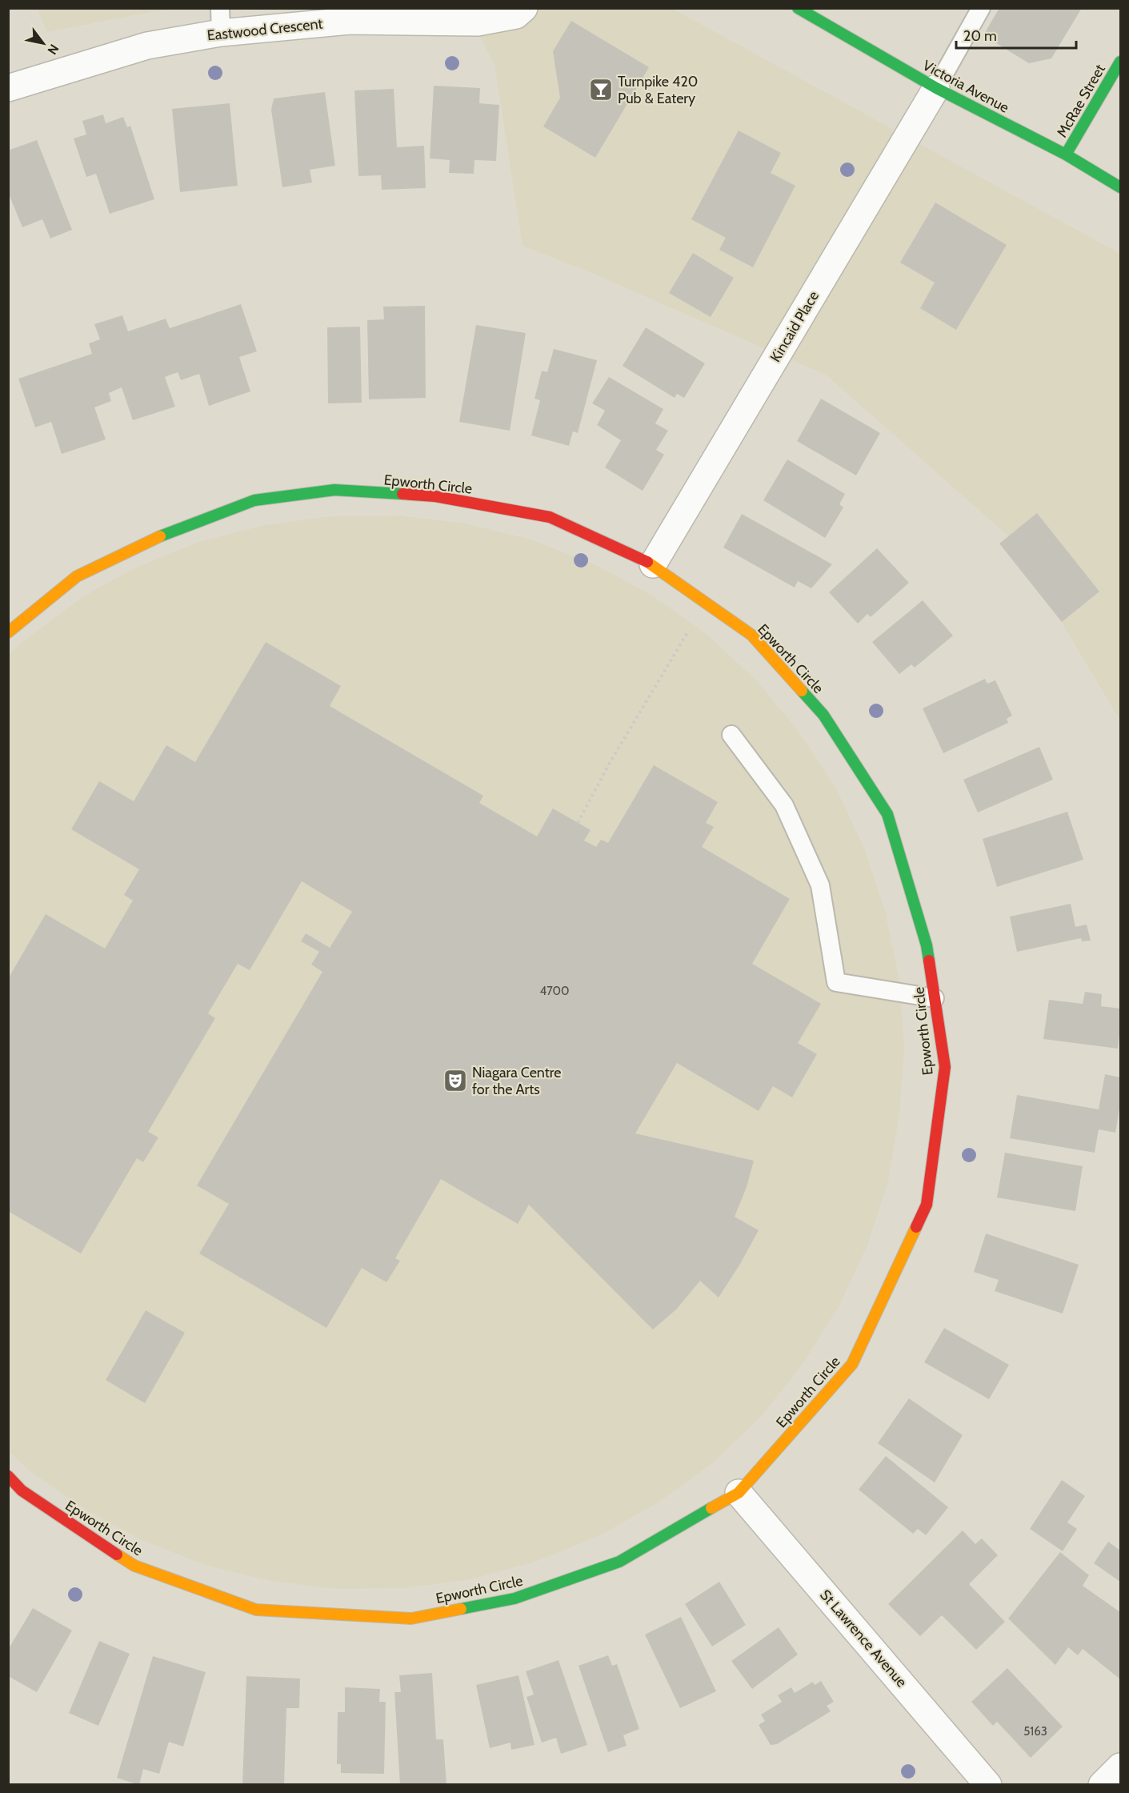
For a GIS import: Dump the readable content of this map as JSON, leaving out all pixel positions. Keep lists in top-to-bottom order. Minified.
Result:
{"streets":{"street":["Eastwood Crescent","Victoria Avenue","McRae Street","Kincaid Place","Epworth Circle","St Lawrence Avenue"]},"crossings":[["Victoria Avenue","McRae Street"],["Victoria Avenue","Kincaid Place"],["Kincaid Place","Epworth Circle"],["Epworth Circle","St Lawrence Avenue"]],"places":{"bar":["Turnpike 420 Pub & Eatery"],"theatre":["Niagara Centre for the Arts"]},"house_numbers":["4700","5163"],"scale_bar":"20 m","north":"bottom right"}
